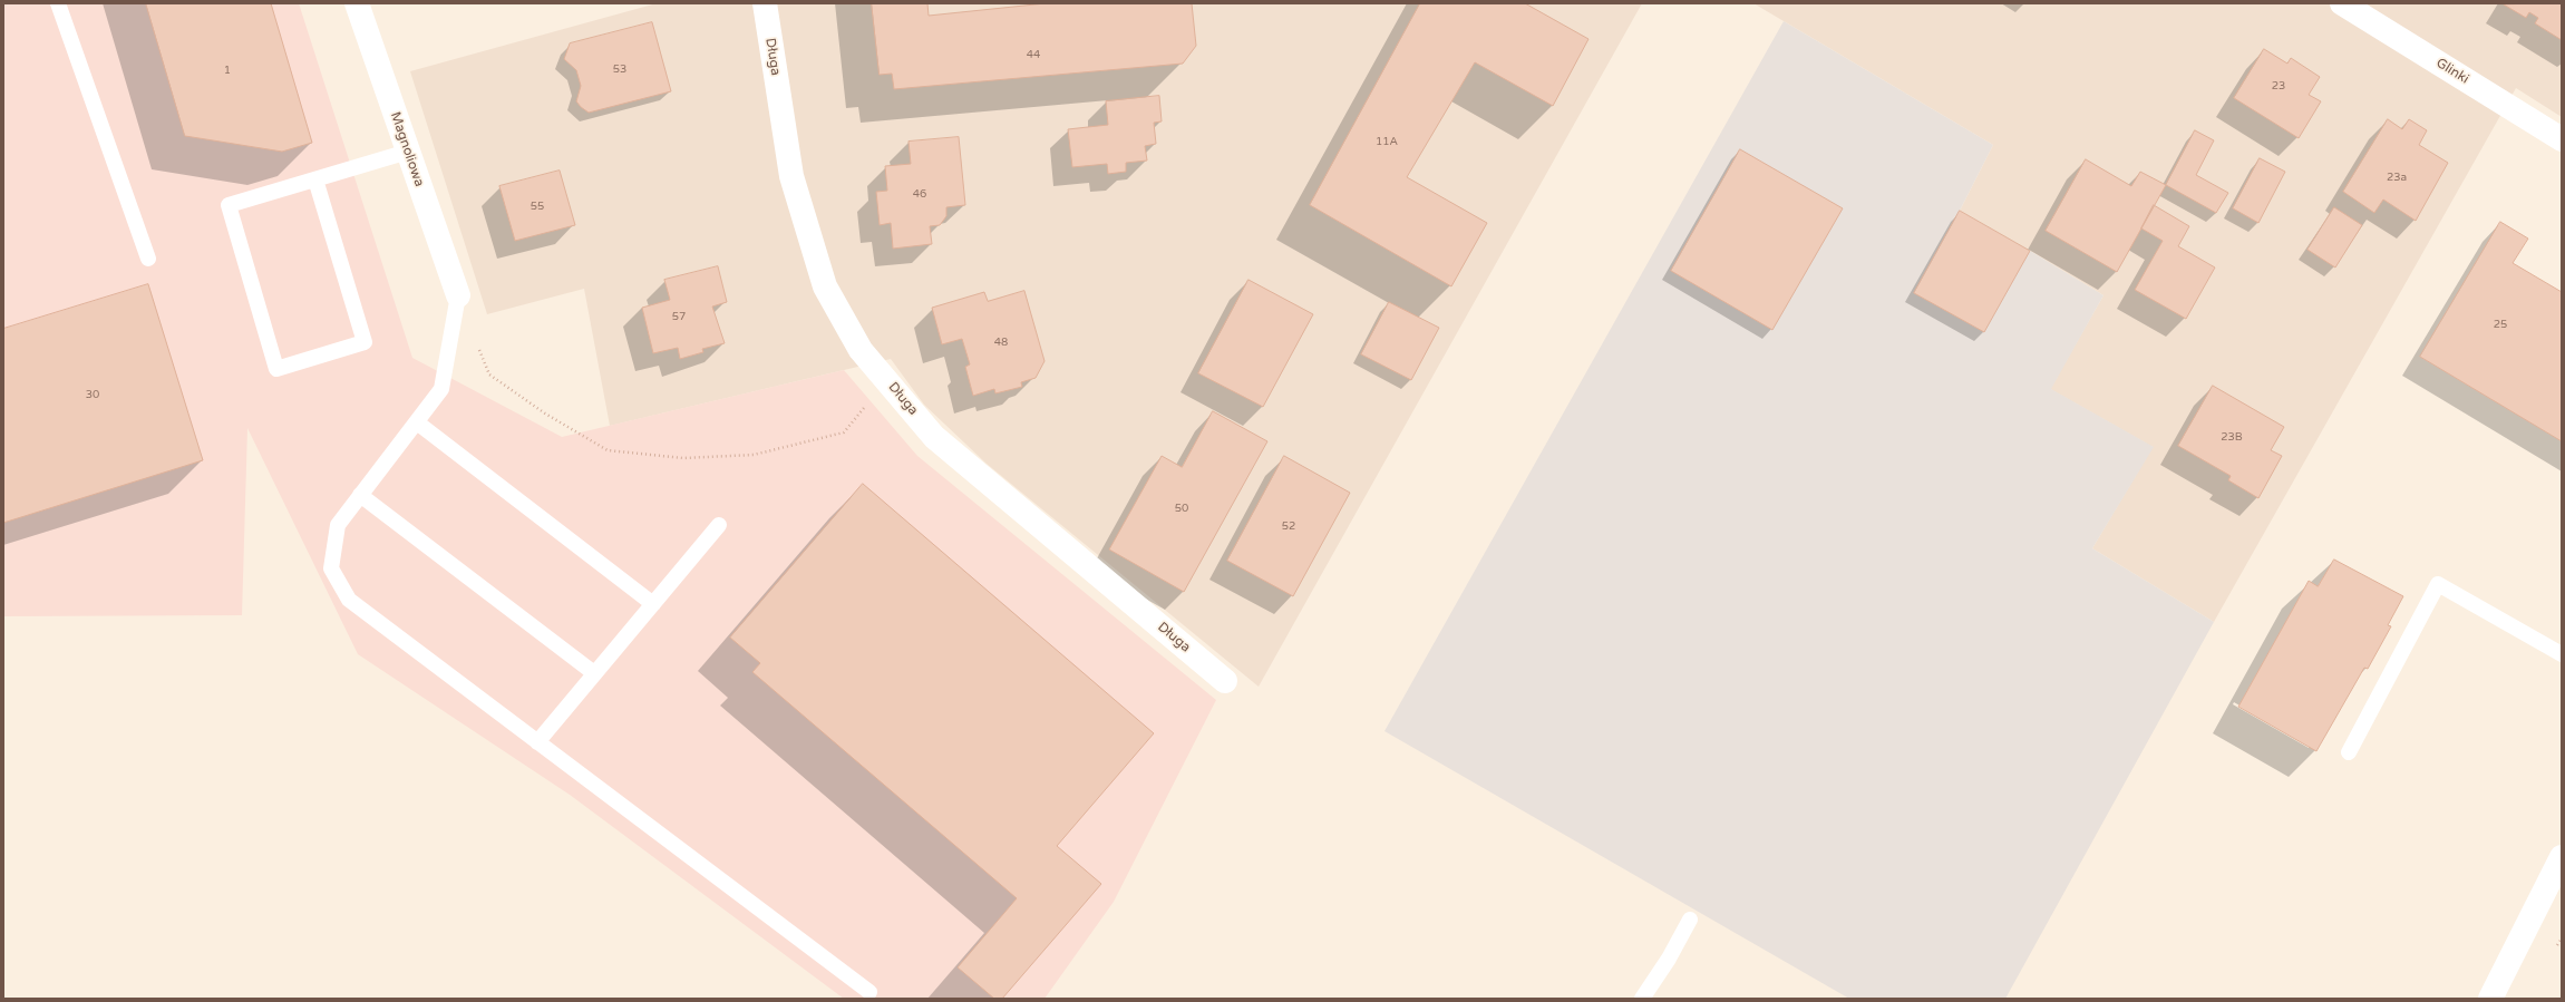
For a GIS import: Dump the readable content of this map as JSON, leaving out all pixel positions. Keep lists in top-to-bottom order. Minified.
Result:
{"streets":{"street":["Długa","Glinki","Magnoliowa"]},"house_numbers":["44","53","1","23","11A","23a","46","55","57","25","48","30","23B","50","52"]}
